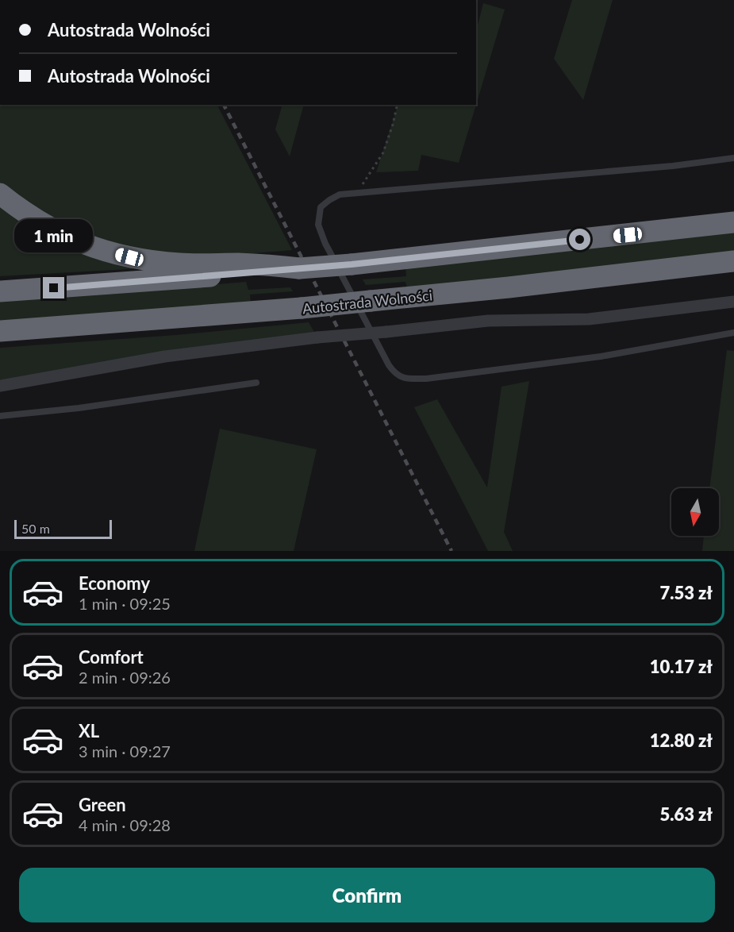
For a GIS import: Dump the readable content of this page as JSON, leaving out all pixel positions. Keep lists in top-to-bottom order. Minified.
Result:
{"streets":{"highway":["Autostrada Wolności"]},"scale_bar":"50 m","north":"bottom","page":{"banner":["Autostrada Wolności","Autostrada Wolności"],"bubble":"1 min","scale":"50 m","list":[{"name":"Economy","note":"1 min · 09:25","value":"7.53 zł"},{"name":"Comfort","note":"2 min · 09:26","value":"10.17 zł"},{"name":"XL","note":"3 min · 09:27","value":"12.80 zł"},{"name":"Green","note":"4 min · 09:28","value":"5.63 zł"}],"buttons":"Confirm"}}
